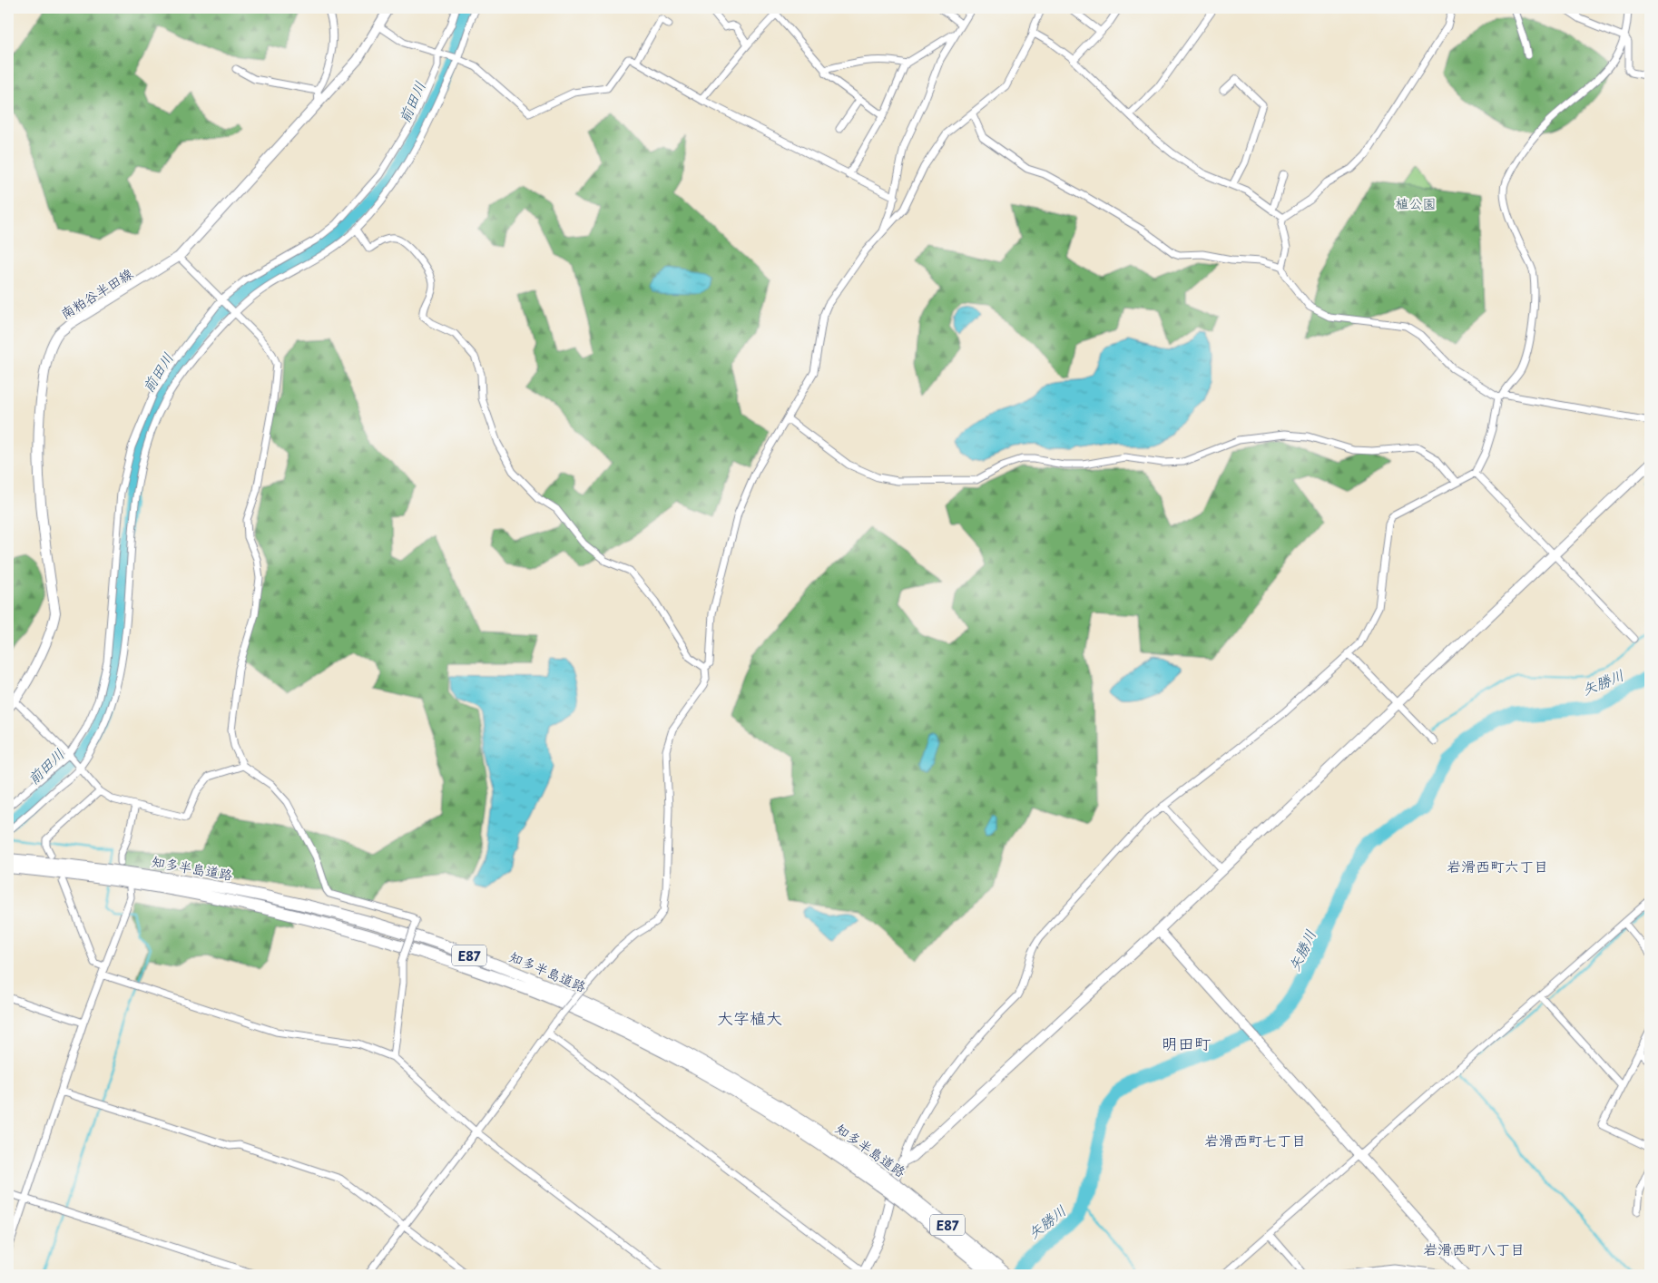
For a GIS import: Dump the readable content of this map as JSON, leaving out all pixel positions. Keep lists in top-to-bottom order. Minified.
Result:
{"streets":{"highway":["知多半島道路","E87"],"street":["南粕谷半田線"]},"districts":["岩滑西町六丁目","大字植大","明田町","岩滑西町七丁目","岩滑西町八丁目"],"water":["前田川","矢勝川"],"parks":["植公園"]}
